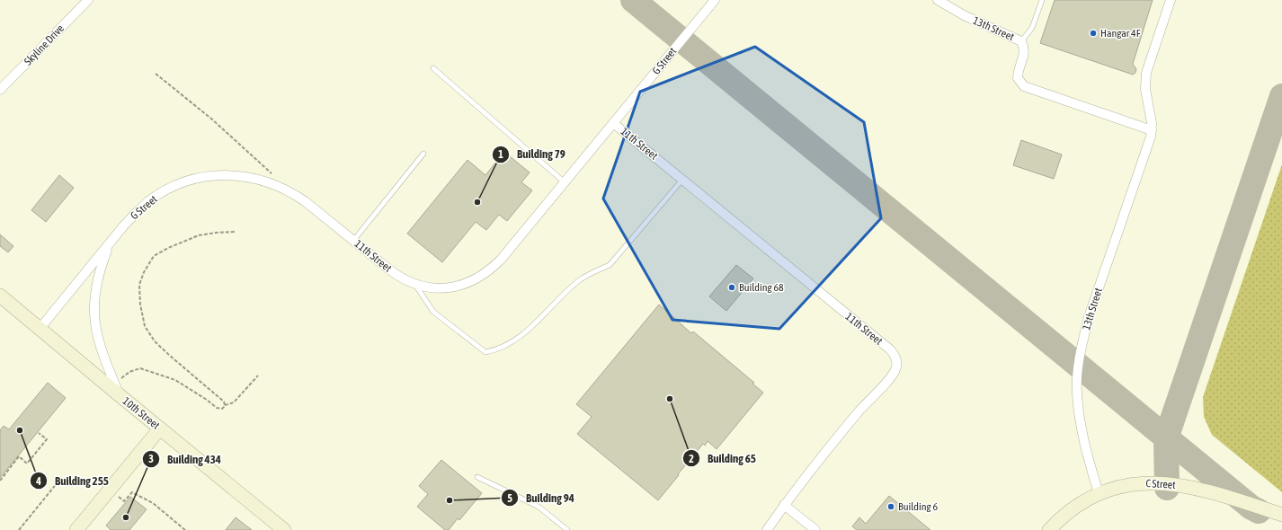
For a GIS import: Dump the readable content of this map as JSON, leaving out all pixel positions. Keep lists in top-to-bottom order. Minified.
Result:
{"streets":{"street":["13th Street","Skyline Drive","G Street","11th Street","10th Street","C Street"]},"crossings":[["13th Street","C Street"],["G Street","11th Street"],["G Street","10th Street"]],"places":["Hangar 4F","Building 79","Building 68","Building 65","Building 255","Building 94","Building 6","Building 434"]}
